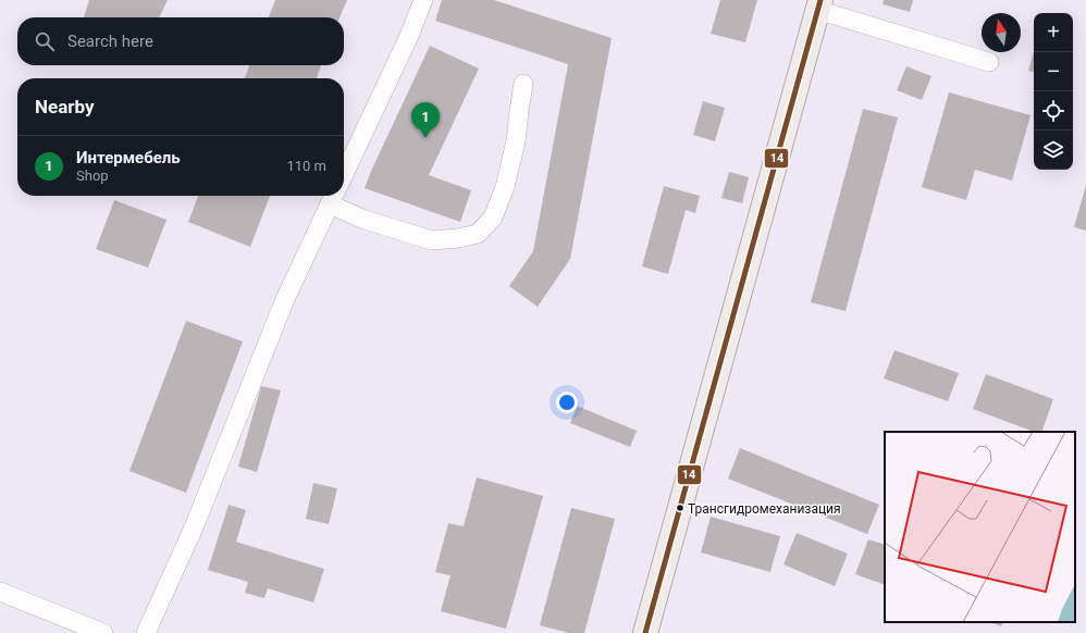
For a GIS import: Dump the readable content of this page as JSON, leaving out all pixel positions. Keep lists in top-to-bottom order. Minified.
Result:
{"places":["Трансгидромеханизация"],"lines":["transit line 14"],"north":"top","page":{"map_buttons":["+","−"],"search":"Search here","heading":"Nearby","pins":"1","list":[{"mark":"1","name":"Интермебель","note":"Shop","value":"110 m"}]}}
